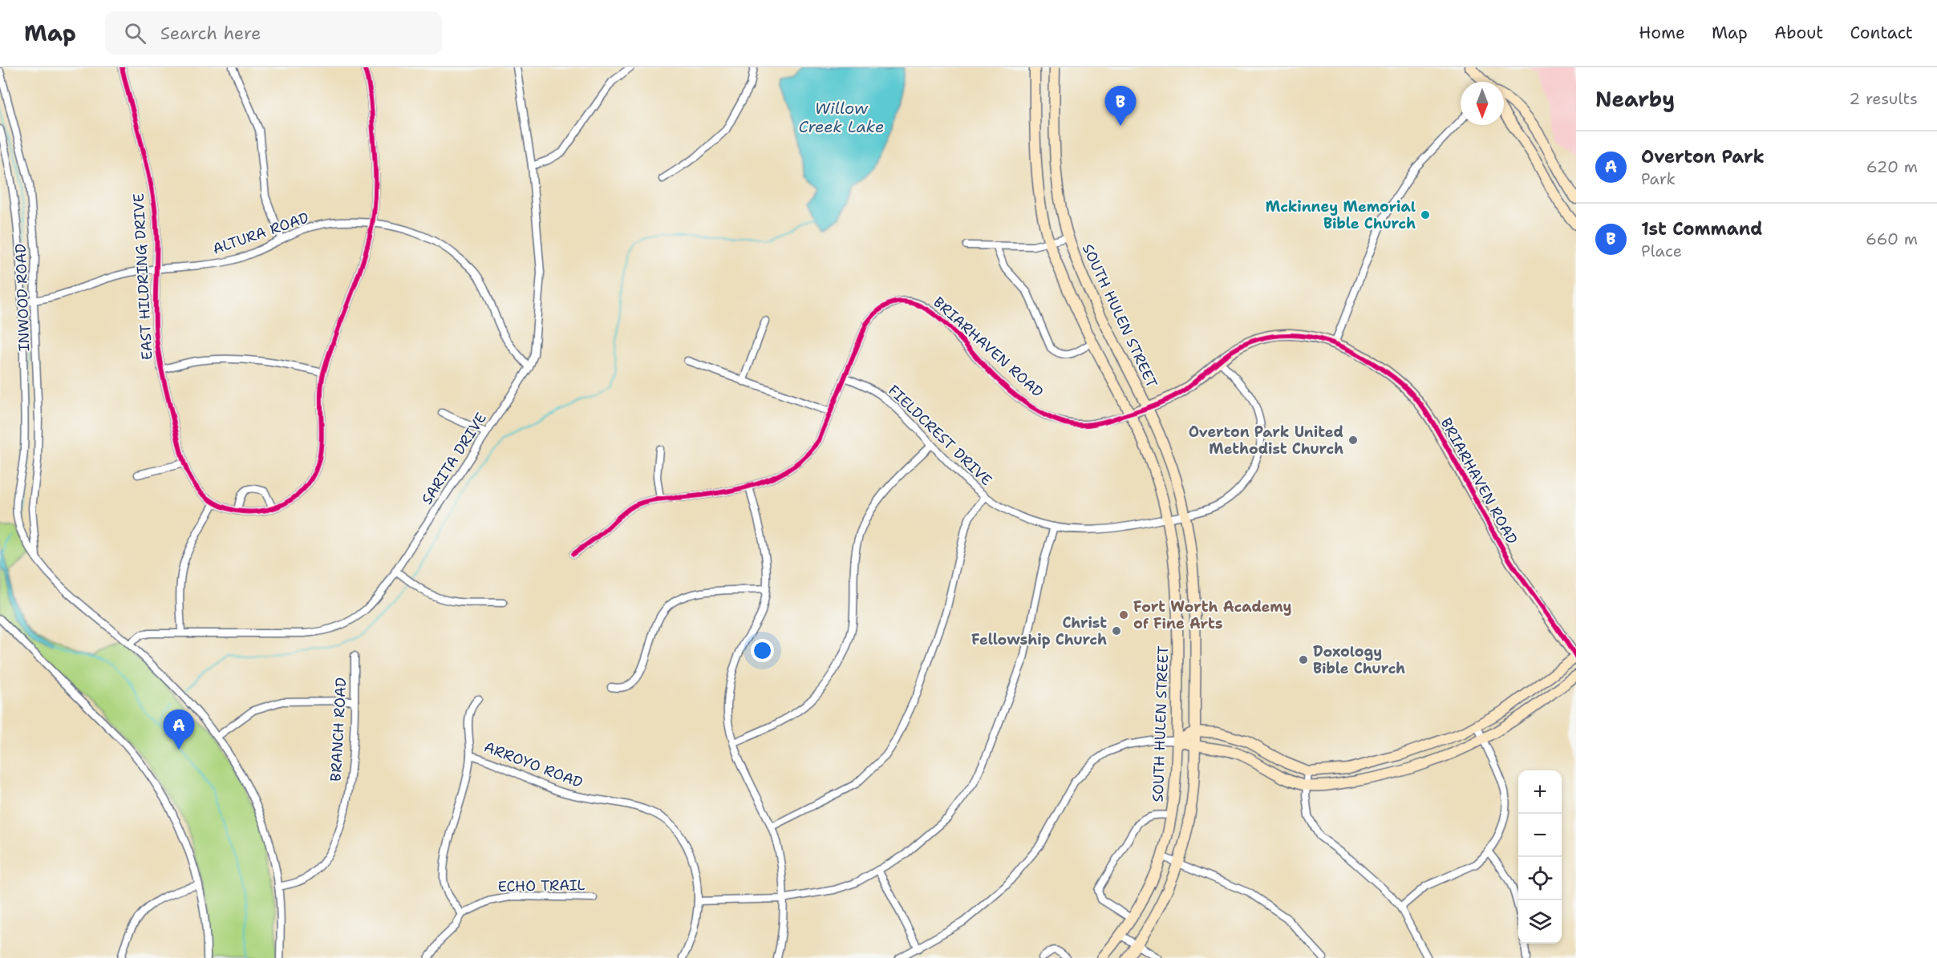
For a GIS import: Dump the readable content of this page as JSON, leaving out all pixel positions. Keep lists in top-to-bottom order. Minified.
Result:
{"streets":{"main road":["SOUTH HULEN STREET","BRIARHAVEN ROAD"],"street":["ALTURA ROAD","EAST HILDRING DRIVE","INWOOD ROAD","FIELDCREST DRIVE","SARITA DRIVE","BRANCH ROAD","ARROYO ROAD","ECHO TRAIL"]},"crossings":[["ALTURA ROAD","EAST HILDRING DRIVE"],["ALTURA ROAD","INWOOD ROAD"],["ALTURA ROAD","SARITA DRIVE"],["INWOOD ROAD","SARITA DRIVE"],["INWOOD ROAD","BRANCH ROAD"],["SOUTH HULEN STREET","BRIARHAVEN ROAD"],["SOUTH HULEN STREET","FIELDCREST DRIVE"],["BRIARHAVEN ROAD","FIELDCREST DRIVE"]],"water":["Willow Creek Lake"],"places":["Mckinney Memorial Bible Church","Overton Park United Methodist Church","Fort Worth Academy of Fine Arts","Christ Fellowship Church","Doxology Bible Church"],"north":"bottom","page":{"header":"Map","search":"Search here","nav":["Home","Map","About","Contact"],"heading":["Nearby","2 results"],"pins":["B","A"],"list":[{"mark":"A","name":"Overton Park","note":"Park","value":"620 m"},{"mark":"B","name":"1st Command","note":"Place","value":"660 m"}],"map_buttons":["+","−"]}}
